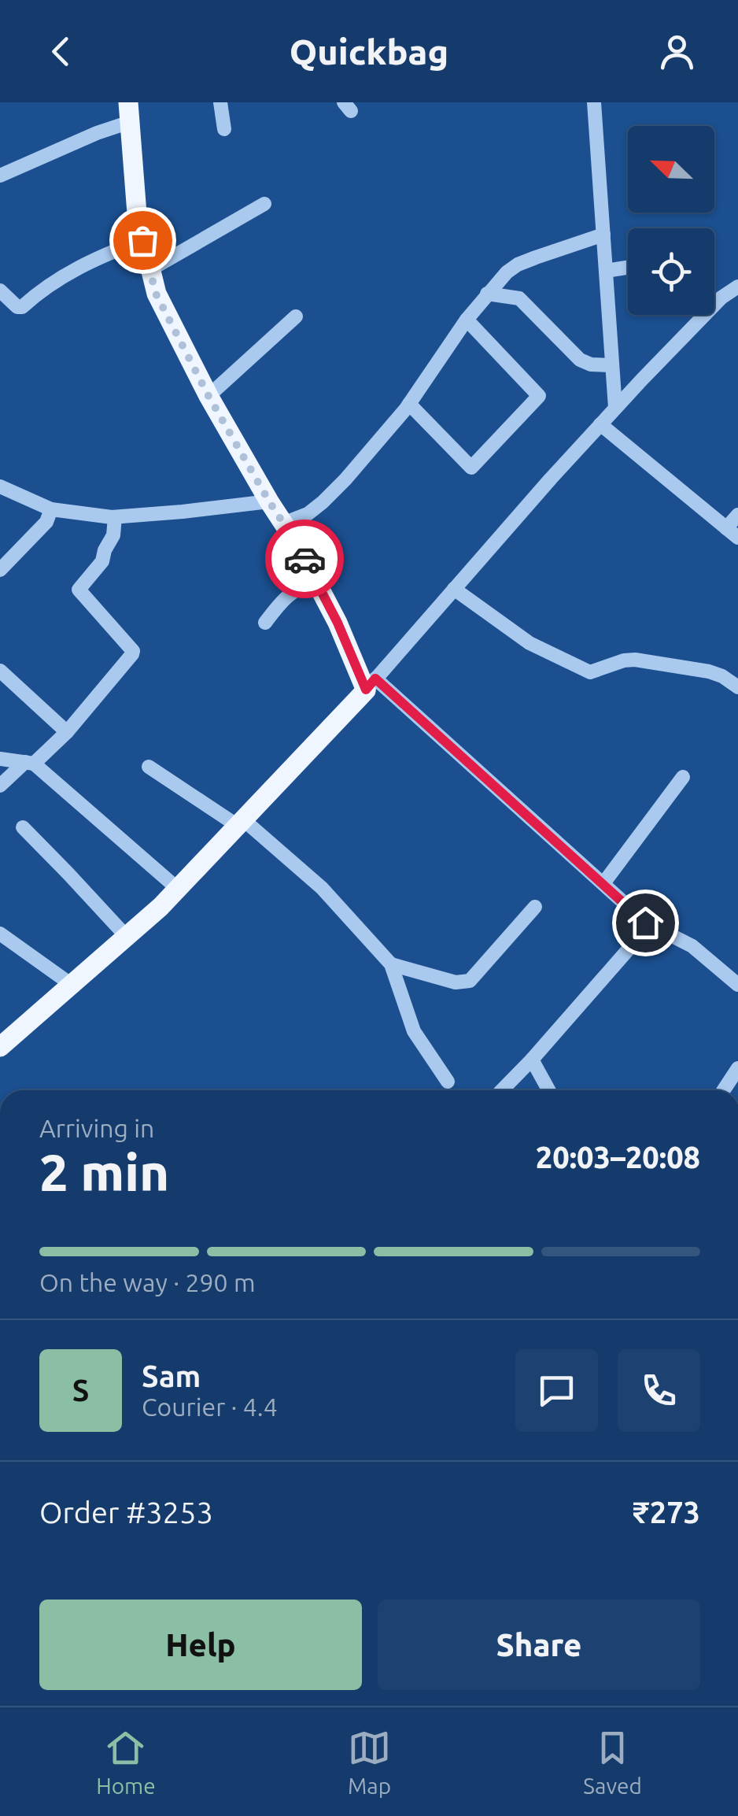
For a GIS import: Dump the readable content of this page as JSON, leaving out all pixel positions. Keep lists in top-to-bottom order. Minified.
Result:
{"north":"top left","page":{"header":"Quickbag","heading":["2 min","Arriving in","20:03–20:08"],"panel":["Sam","Courier · 4.4","Order #3253","₹273"],"bar":"On the way · 290 m","round":"S","buttons":["Help","Share"],"tabs":["Home","Map","Saved"]}}
